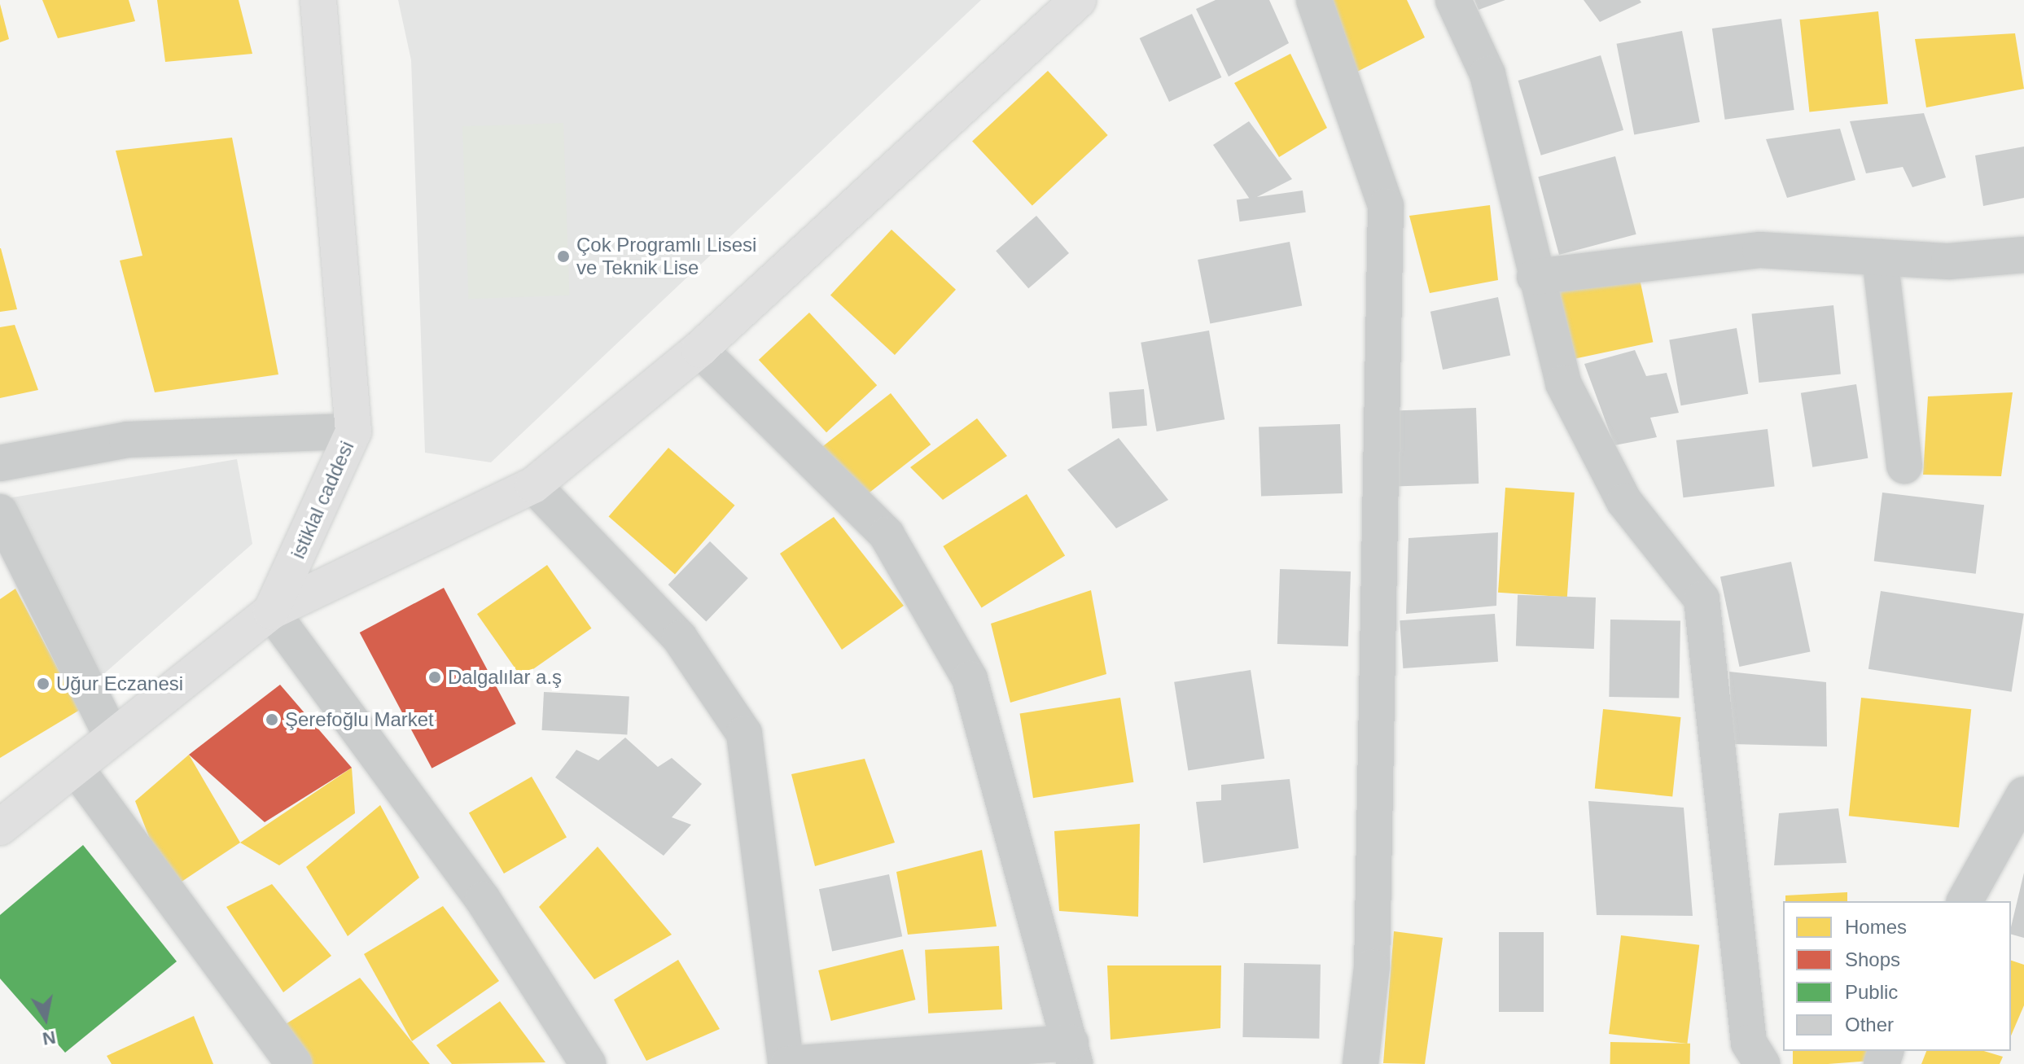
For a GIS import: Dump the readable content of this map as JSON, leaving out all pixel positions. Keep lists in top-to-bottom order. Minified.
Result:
{"streets":{"main road":["istiklal caddesi"]},"places":["Çok Programlı Lisesi ve Teknik Lise","Dalgalılar a.ş","Uğur Eczanesi","Şerefoğlu Market"],"legend":["Homes","Shops","Public","Other"],"north":"bottom"}
